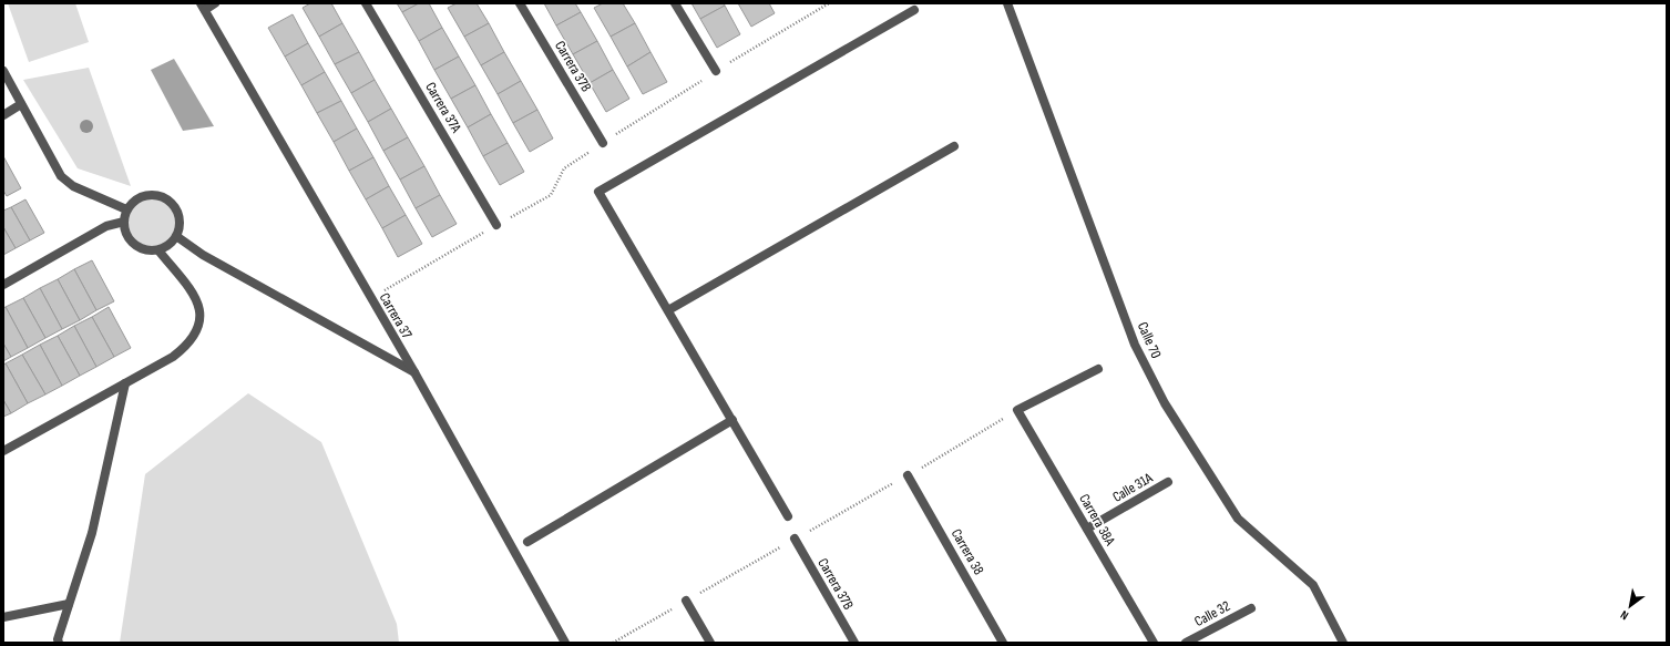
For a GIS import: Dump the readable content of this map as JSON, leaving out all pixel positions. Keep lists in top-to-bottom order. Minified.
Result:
{"streets":{"street":["Carrera 37B","Carrera 37A","Carrera 37","Calle 70","Calle 31A","Carrera 38A","Carrera 38","Calle 32"]},"crossings":[["Calle 31A","Carrera 38A"]],"north":"bottom left"}
